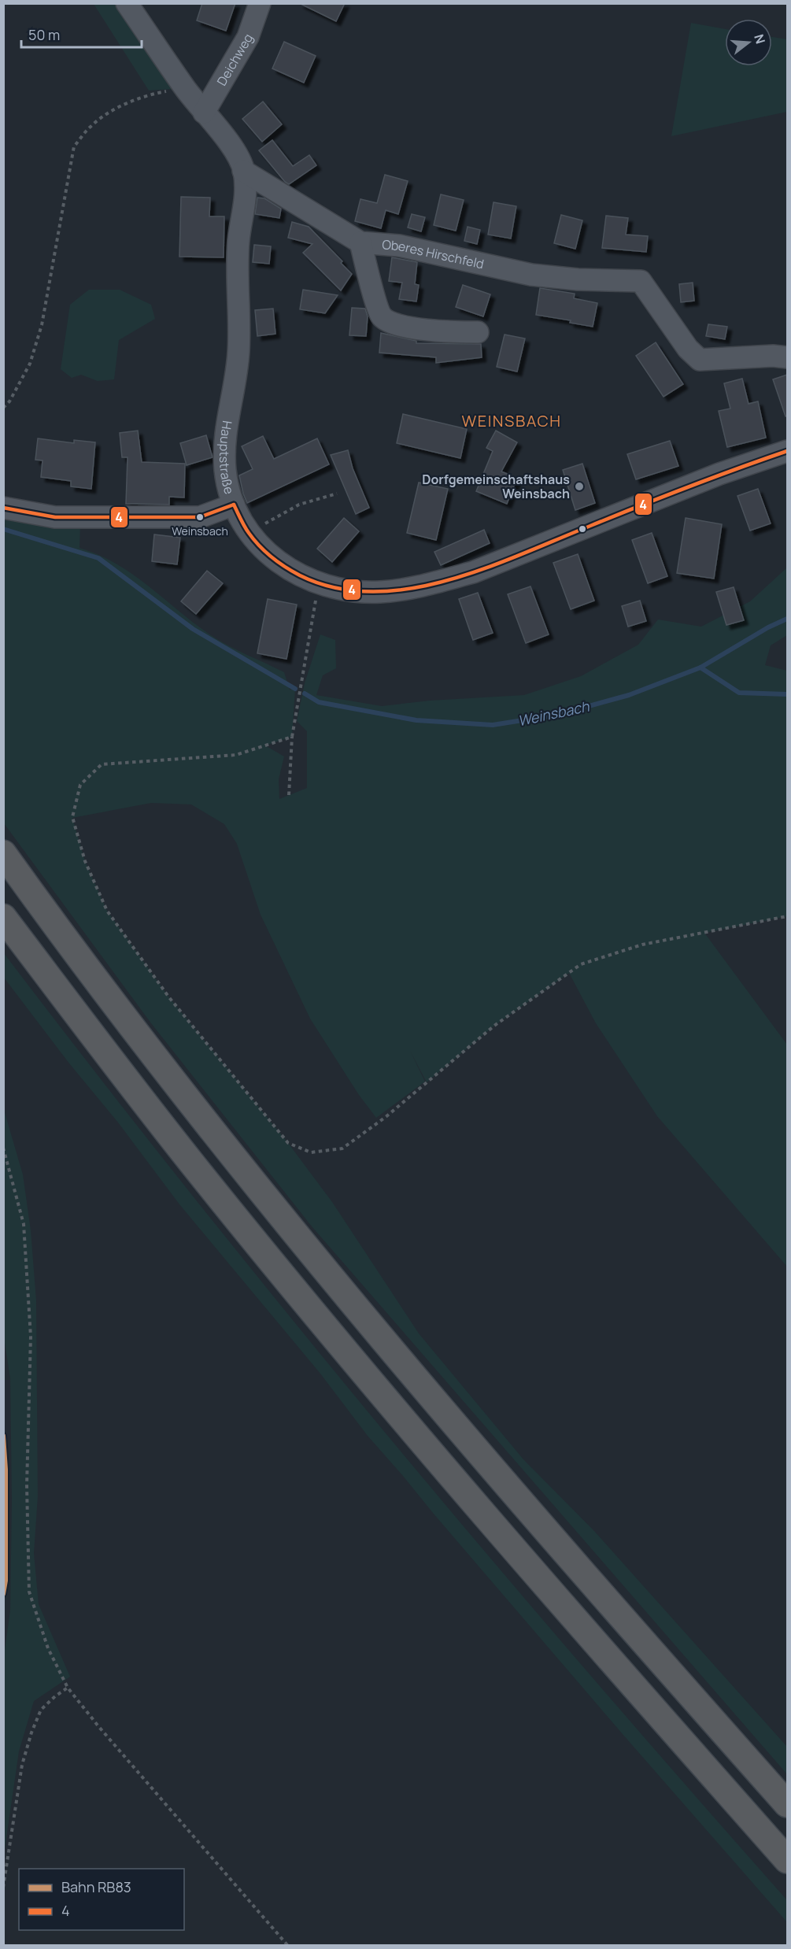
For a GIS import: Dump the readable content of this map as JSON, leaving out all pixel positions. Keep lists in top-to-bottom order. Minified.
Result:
{"streets":{"street":["Deichweg","Oberes Hirschfeld","Hauptstraße"]},"crossings":[["Deichweg","Hauptstraße"],["Oberes Hirschfeld","Hauptstraße"]],"districts":["WEINSBACH"],"water":["Weinsbach"],"places":["Dorfgemeinschaftshaus Weinsbach","Weinsbach"],"lines":["transit line 4","rail line RB83"],"legend":["Bahn RB83","4"],"scale_bar":"50 m","north":"right"}
